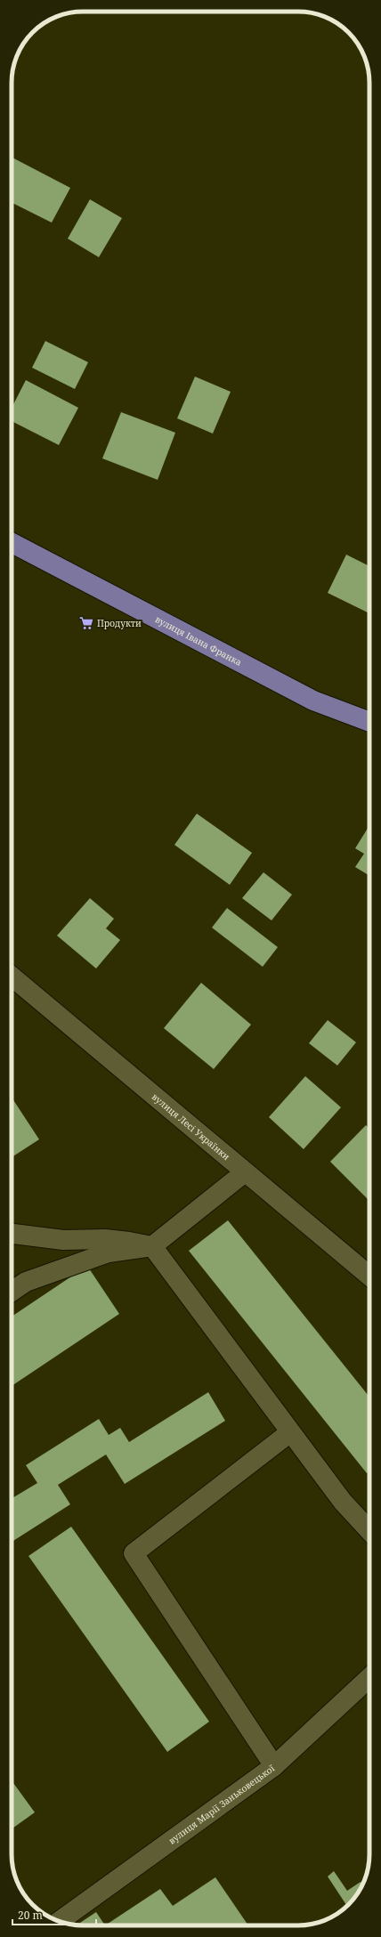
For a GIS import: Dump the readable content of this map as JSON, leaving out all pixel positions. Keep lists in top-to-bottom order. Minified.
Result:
{"streets":{"main road":["вулиця Івана Франка"],"street":["вулиця Лесі Українки","вулиця Марії Заньковецької"]},"places":{"supermarket":["Продукти"]},"scale_bar":"20 m"}
